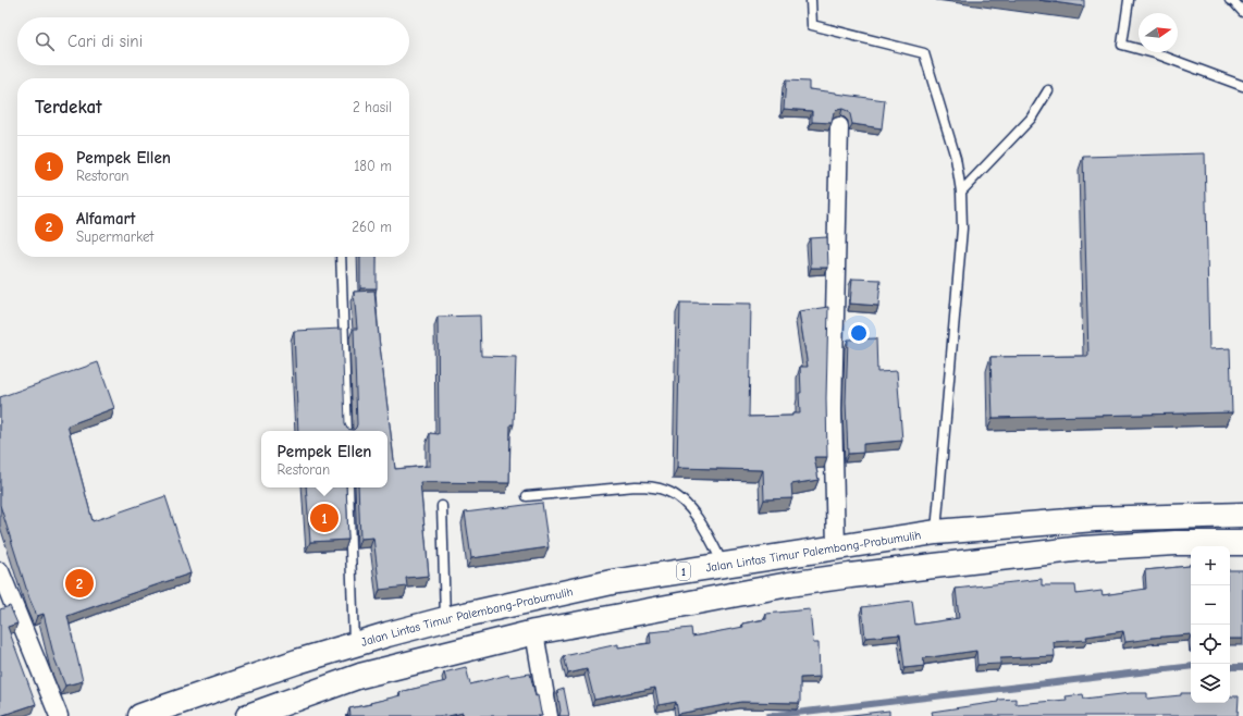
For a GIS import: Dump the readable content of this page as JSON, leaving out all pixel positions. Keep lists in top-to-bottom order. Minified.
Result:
{"streets":{"highway":["Jalan Lintas Timur Palembang-Prabumulih","1"]},"north":"right","page":{"search":"Cari di sini","heading":["Terdekat","2 hasil"],"list":[{"mark":"1","name":"Pempek Ellen","note":"Restoran","value":"180 m"},{"mark":"2","name":"Alfamart","note":"Supermarket","value":"260 m"}],"popup":["Pempek Ellen","Restoran"],"pins":["1","2"],"map_buttons":["+","−"]}}
